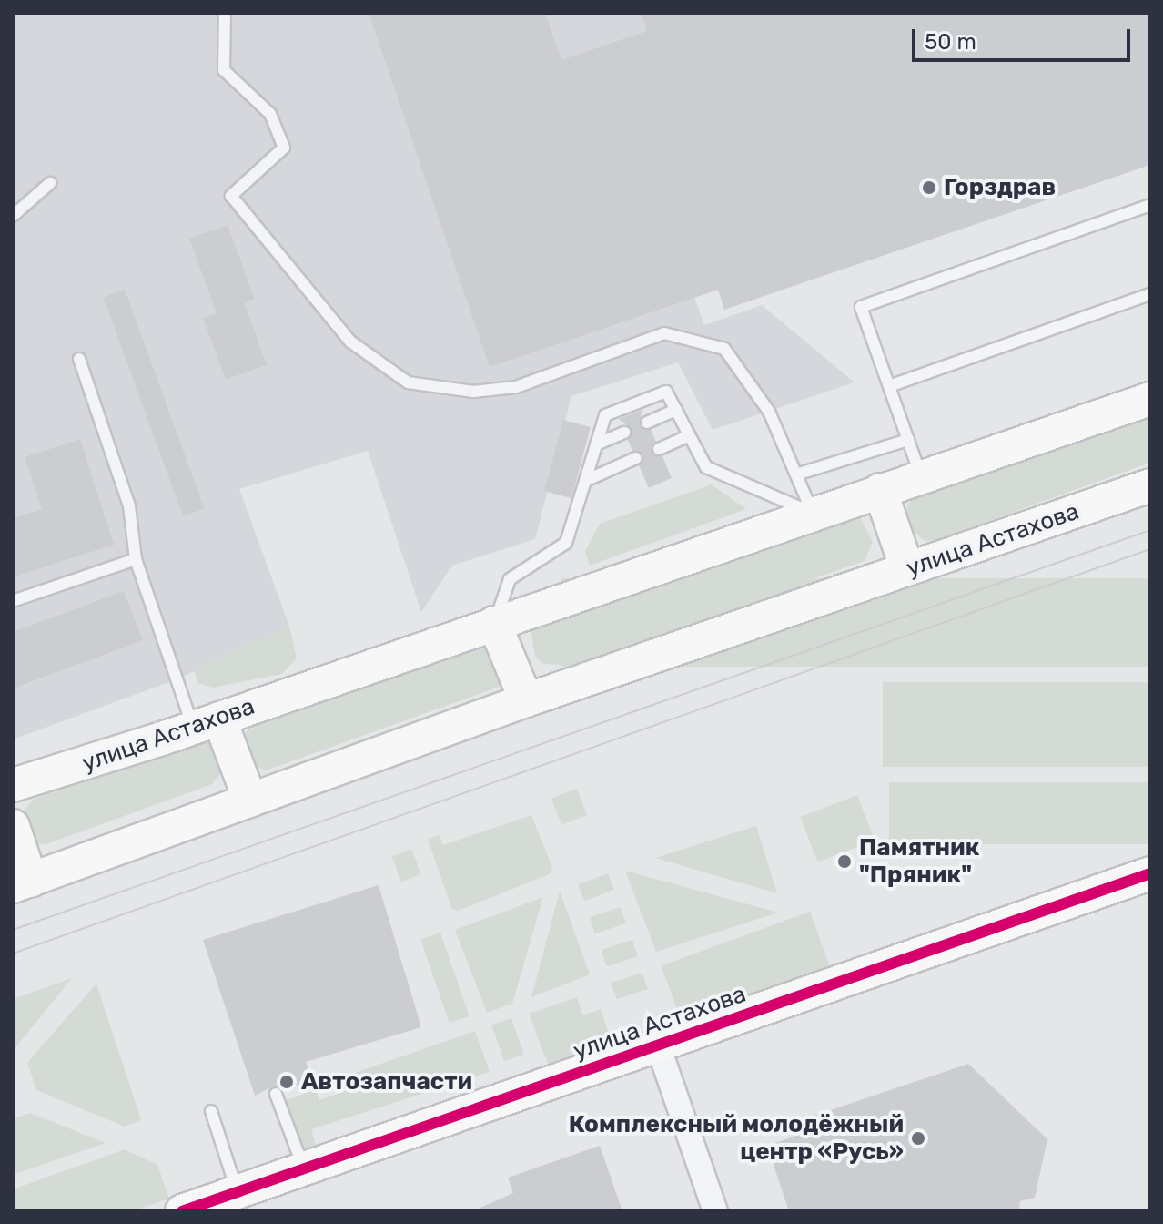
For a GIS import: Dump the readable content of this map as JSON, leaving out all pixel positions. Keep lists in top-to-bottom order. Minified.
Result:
{"streets":{"main road":["улица Астахова"]},"places":["Горздрав","Памятник \"Пряник\"","Автозапчасти","Комплексный молодёжный центр «Русь»"],"scale_bar":"50 m"}
